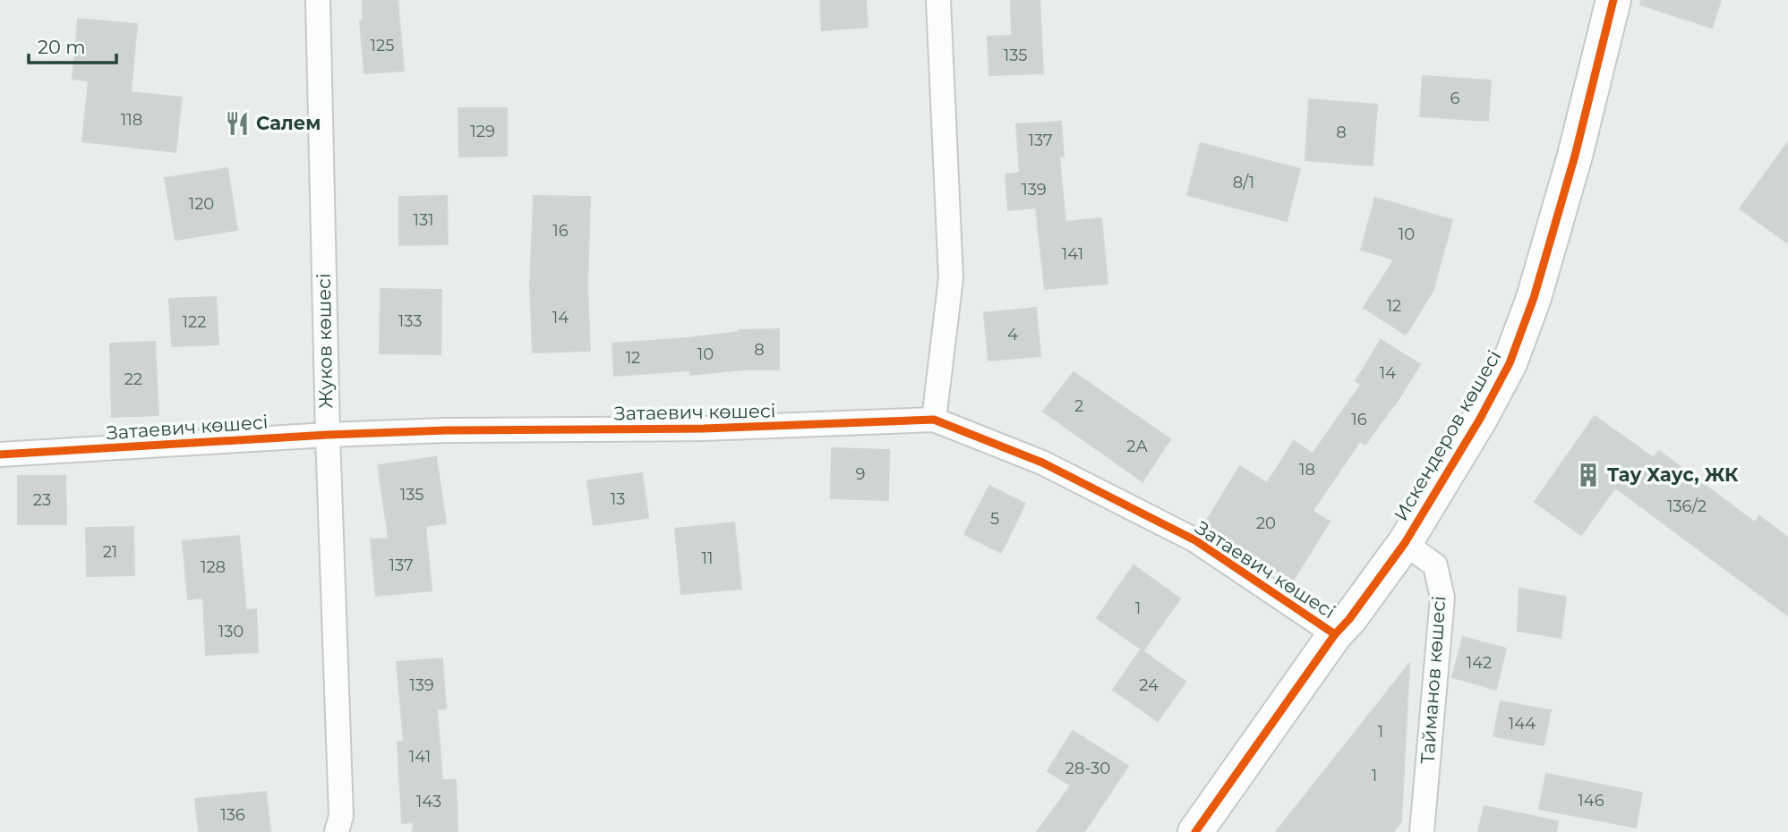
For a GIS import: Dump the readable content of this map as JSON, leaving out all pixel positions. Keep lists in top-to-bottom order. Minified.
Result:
{"streets":{"street":["Жуков көшесі","Затаевич көшесі","Искендеров көшесі","Тайманов көшесі"]},"crossings":[["Жуков көшесі","Затаевич көшесі"],["Затаевич көшесі","Искендеров көшесі"],["Искендеров көшесі","Тайманов көшесі"]],"places":{"restaurant":["Салем"],"building":["Тау Хаус, ЖК"]},"house_numbers":["125","135","6","118","129","8","137","8/1","139","120","131","16","10","141","12","14","133","122","4","8","10","12","14","22","2","16","2А","18","9","135","13","23","136/2","5","20","21","11","137","128","1","130","142","139","24","144","1","141","28-30","1","146","143","136"],"scale_bar":"20 m"}
